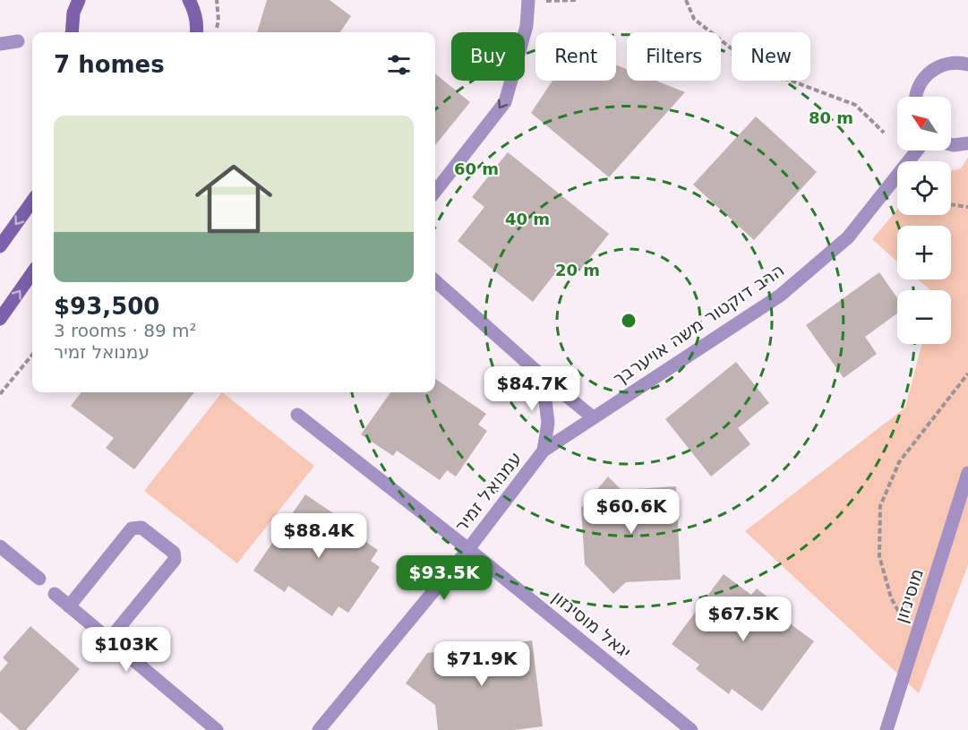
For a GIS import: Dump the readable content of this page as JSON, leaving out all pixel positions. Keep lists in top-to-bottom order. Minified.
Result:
{"streets":{"street":["הרב דוקטור משה אויערבך","עמנואל זמיר","מוסינזון","יגאל מוסינזון"]},"crossings":[["הרב דוקטור משה אויערבך","עמנואל זמיר"],["עמנואל זמיר","יגאל מוסינזון"]],"north":"top left","page":{"chip":["Buy","Rent","Filters","New"],"heading":"7 homes","map_buttons":["+","−"],"list":[{"name":"$93,500","note":"3 rooms · 89 m² · עמנואל זמיר"}],"price":["$84.7K","$60.6K","$88.4K","$93.5K","$67.5K","$103K","$71.9K"]},"rings":["80 m","60 m","40 m","20 m"]}
